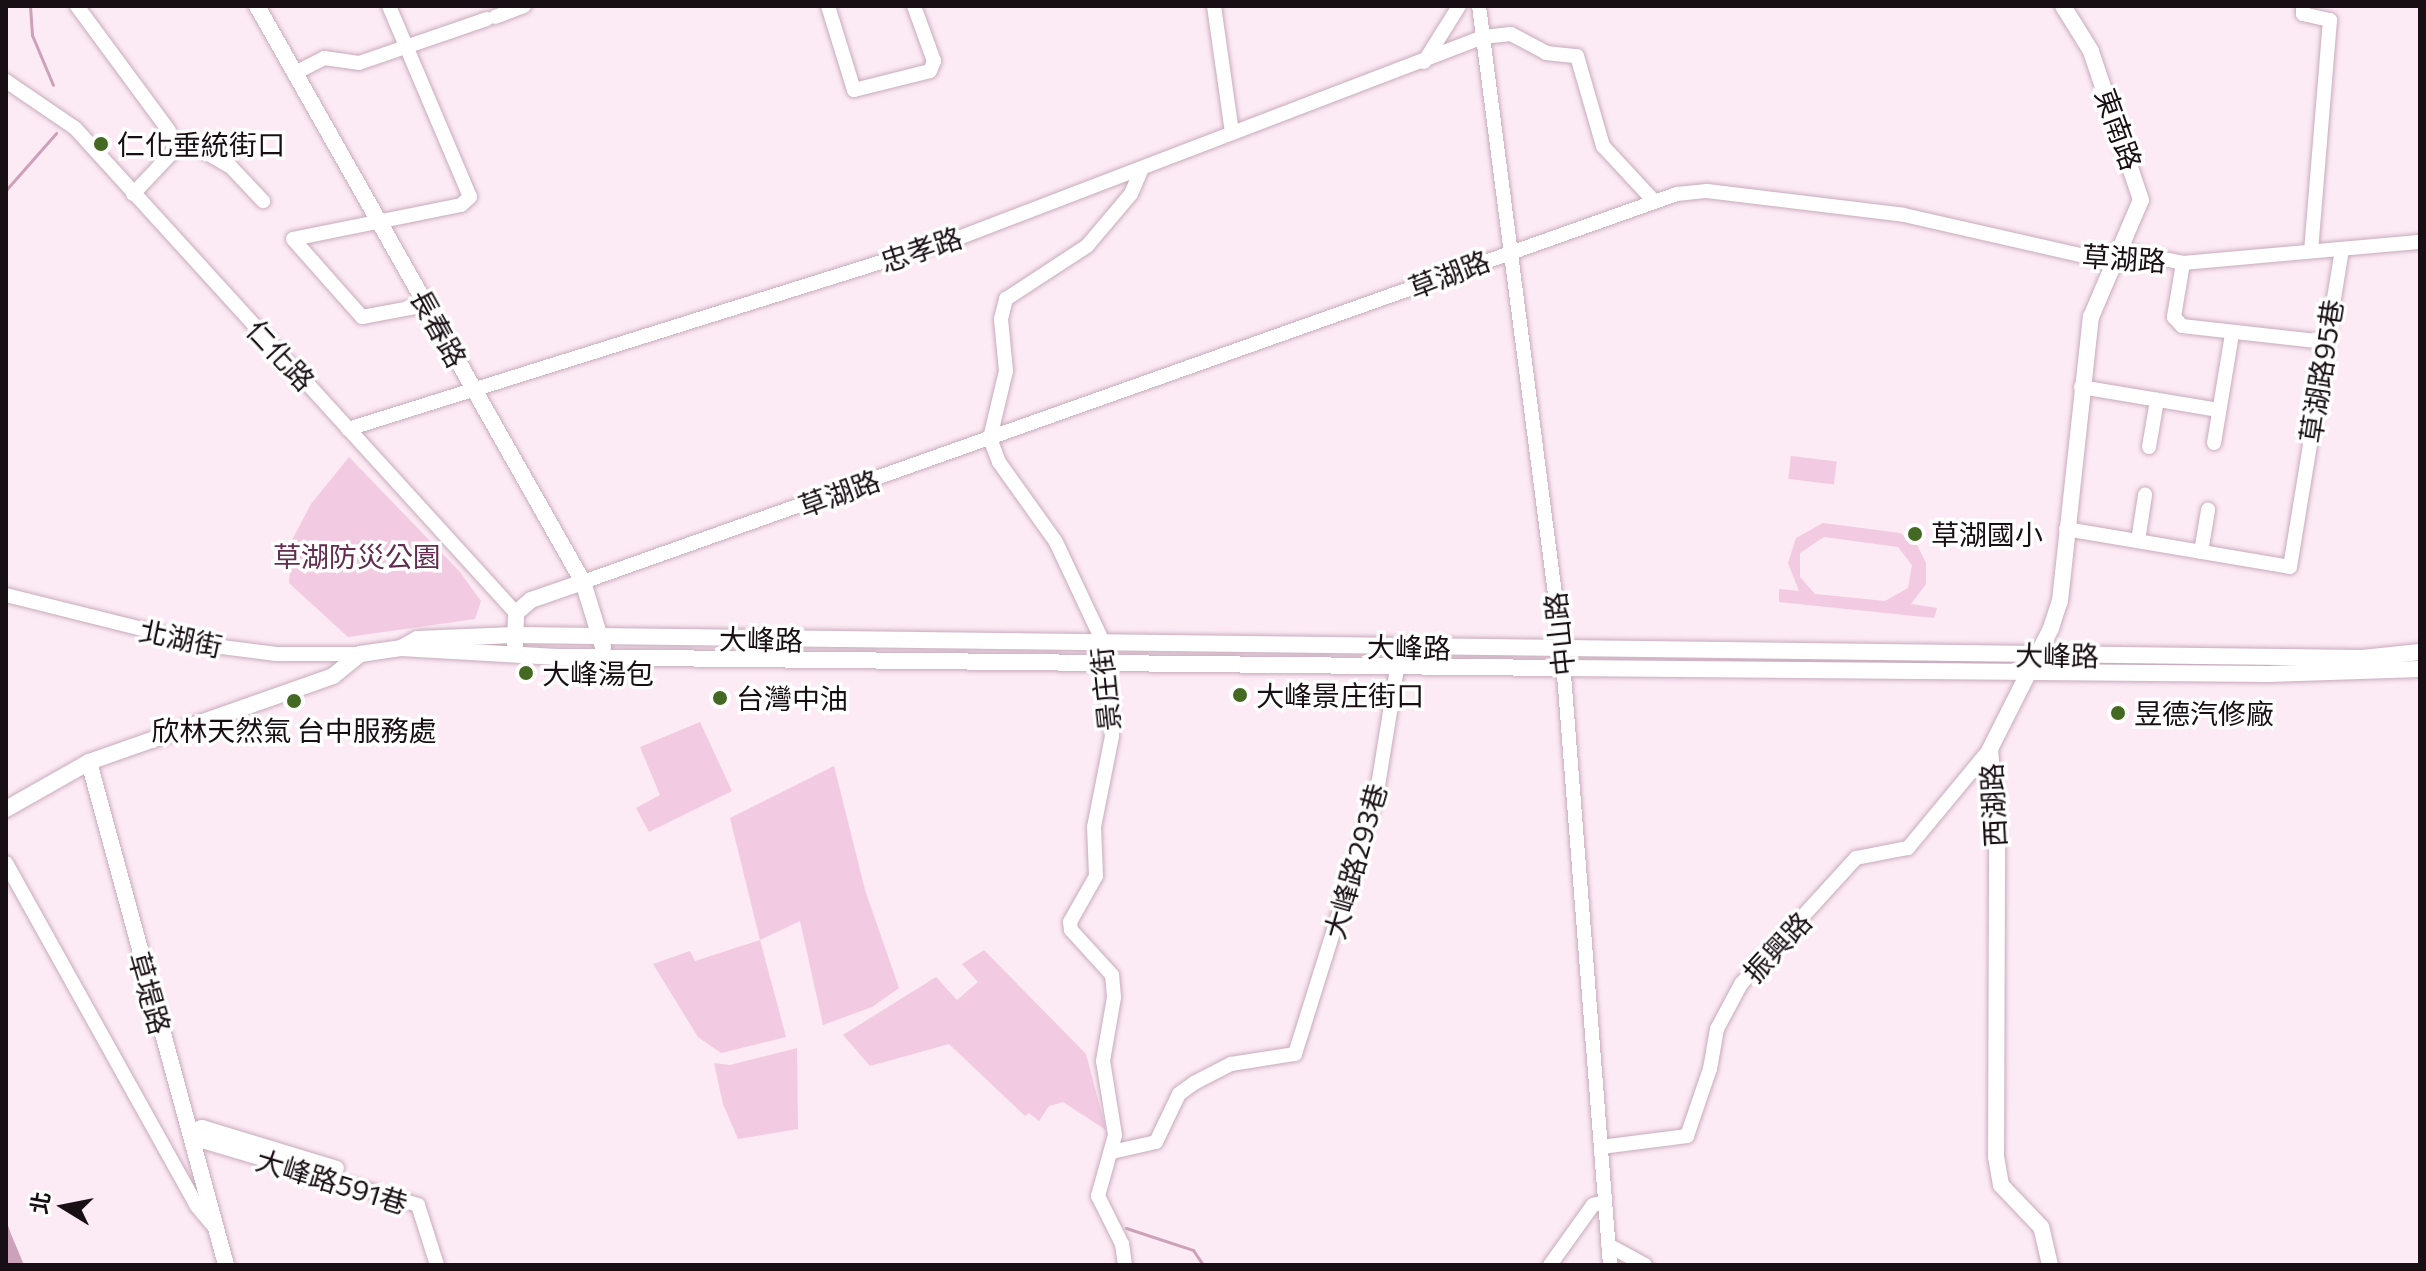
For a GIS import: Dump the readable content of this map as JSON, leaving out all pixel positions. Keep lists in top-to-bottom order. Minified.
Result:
{"streets":{"street":["東南路","忠孝路","草湖路","長春路","仁化路","草湖路95巷","中山路","北湖街","大峰路","景庄街","西湖路","大峰路293巷","振興路","草堤路","大峰路591巷"]},"crossings":[["東南路","草湖路"],["東南路","西湖路"],["忠孝路","長春路"],["忠孝路","仁化路"],["忠孝路","中山路"],["草湖路","長春路"],["草湖路","仁化路"],["草湖路","草湖路95巷"],["草湖路","中山路"],["草湖路","景庄街"],["草湖路","西湖路"],["長春路","大峰路"],["中山路","大峰路"],["中山路","振興路"],["北湖街","大峰路"],["大峰路","景庄街"],["大峰路","西湖路"],["大峰路","大峰路293巷"],["大峰路","草堤路"],["景庄街","大峰路293巷"],["西湖路","振興路"],["草堤路","大峰路591巷"]],"parks":["草湖防災公園"],"places":["仁化垂統街口","草湖國小","大峰湯包","大峰景庄街口","台灣中油","欣林天然氣 台中服務處","昱德汽修廠"],"north":"left"}
